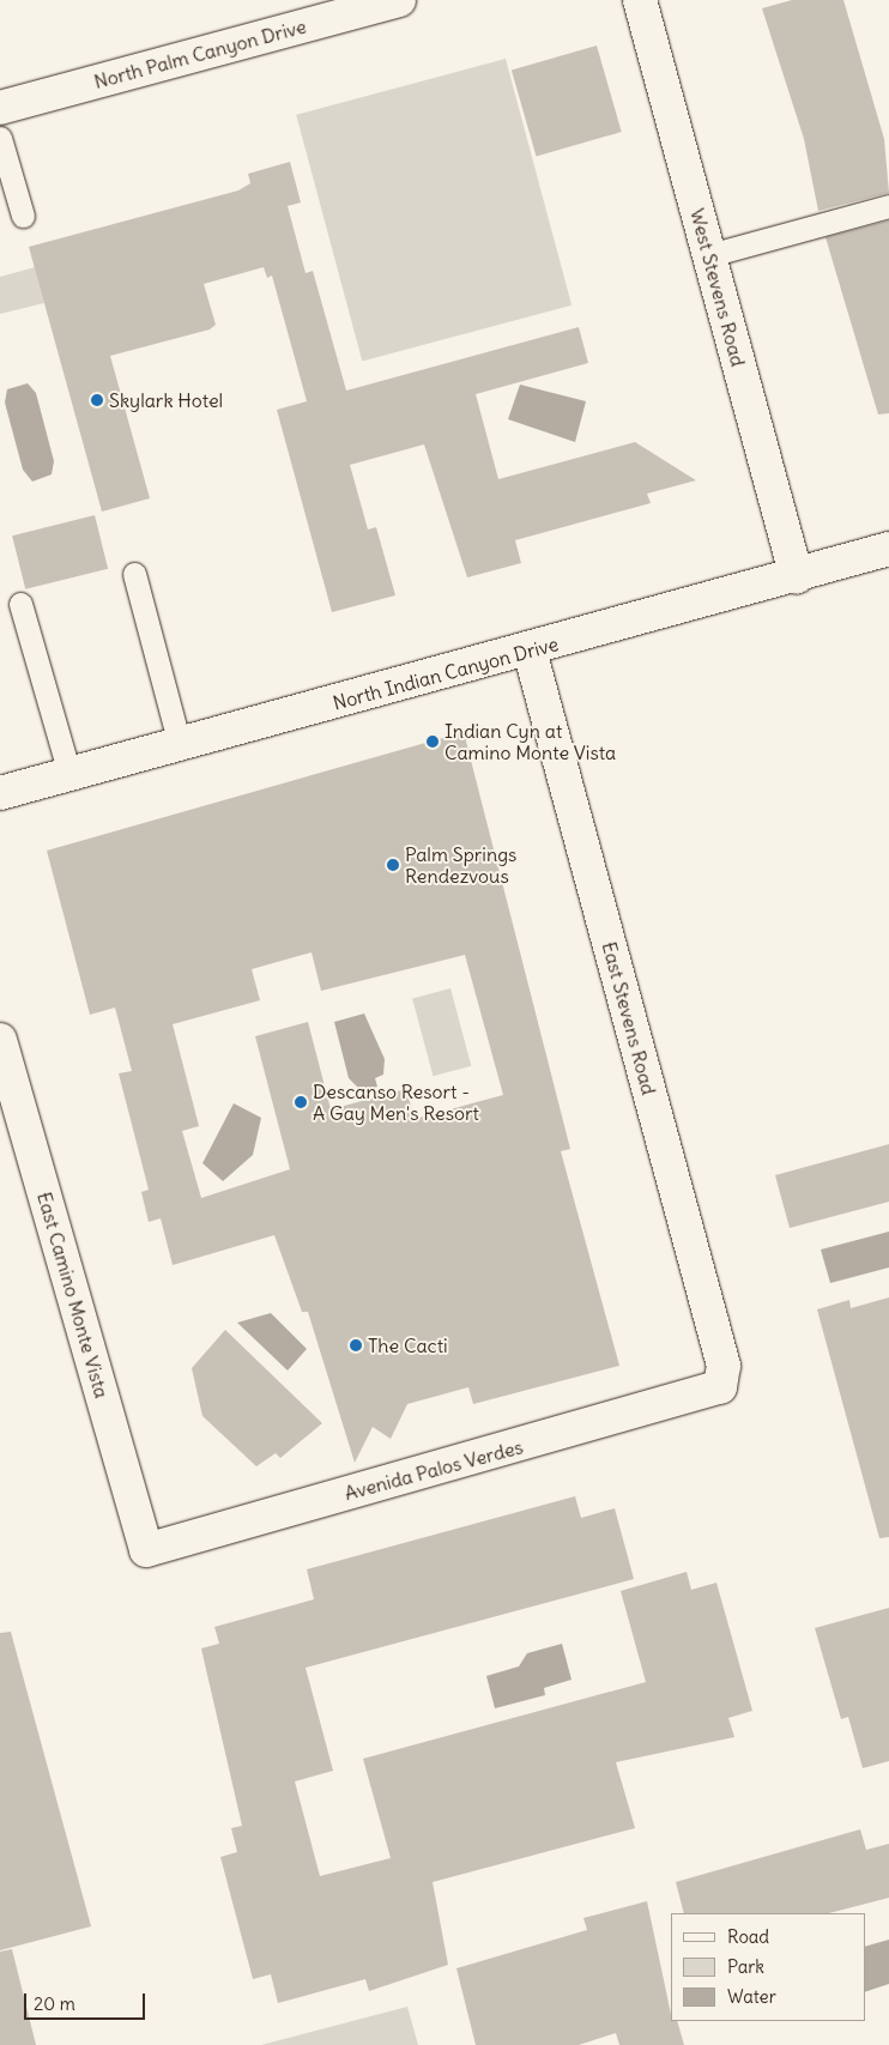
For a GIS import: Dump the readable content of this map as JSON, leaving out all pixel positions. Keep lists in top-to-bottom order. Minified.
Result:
{"streets":{"street":["North Palm Canyon Drive","West Stevens Road","North Indian Canyon Drive","East Stevens Road","East Camino Monte Vista","Avenida Palos Verdes"]},"crossings":[["West Stevens Road","North Indian Canyon Drive"],["North Indian Canyon Drive","East Stevens Road"],["East Stevens Road","Avenida Palos Verdes"],["East Camino Monte Vista","Avenida Palos Verdes"]],"places":["Skylark Hotel","Indian Cyn at Camino Monte Vista","Palm Springs Rendezvous","Descanso Resort - A Gay Men's Resort","The Cacti"],"legend":["Road","Park","Water"],"scale_bar":"20 m"}
